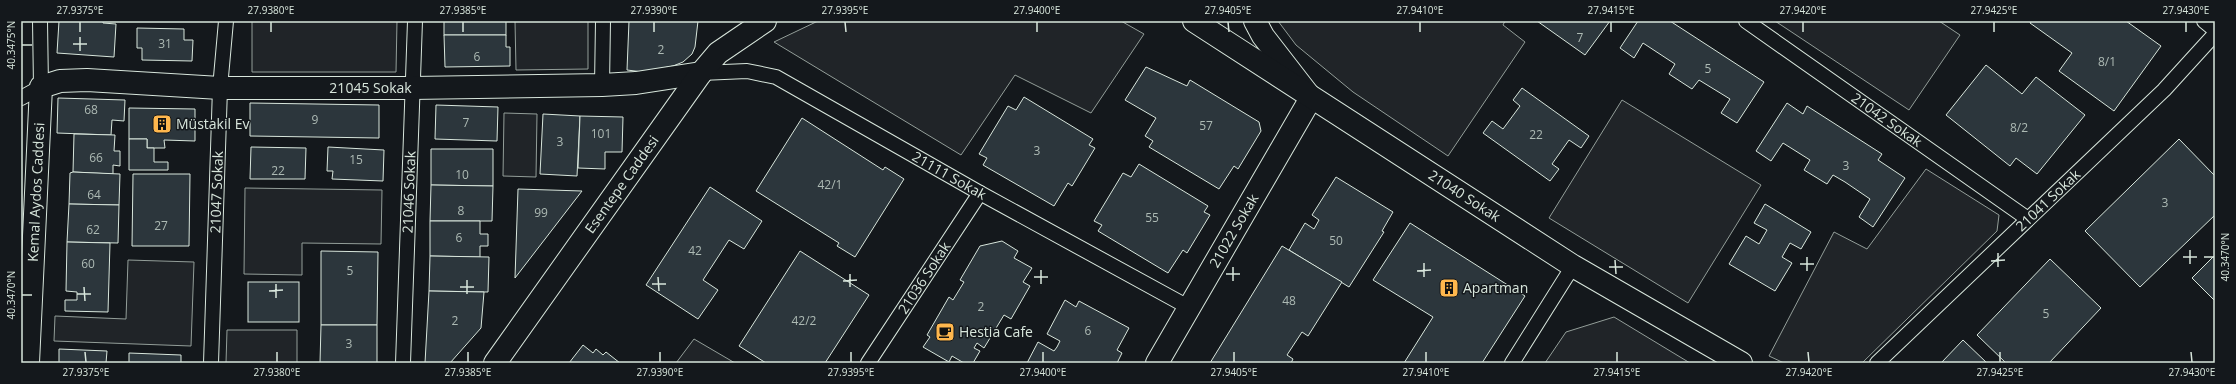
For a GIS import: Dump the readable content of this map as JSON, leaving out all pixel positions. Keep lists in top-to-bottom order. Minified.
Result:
{"streets":{"street":["21045 Sokak","Esentepe Caddesi","Kemal Aydos Caddesi","21040 Sokak","21022 Sokak"],"lane":["21042 Sokak","21111 Sokak","21047 Sokak","21046 Sokak","21041 Sokak","21036 Sokak"]},"crossings":[["21045 Sokak","21111 Sokak"],["21045 Sokak","Esentepe Caddesi"],["21045 Sokak","Kemal Aydos Caddesi"],["21045 Sokak","21047 Sokak"],["21045 Sokak","21046 Sokak"],["21042 Sokak","21041 Sokak"],["21111 Sokak","Esentepe Caddesi"],["21111 Sokak","21022 Sokak"],["21111 Sokak","21036 Sokak"],["21040 Sokak","21022 Sokak"]],"places":{"building":["Müstakil Ev","Apartman"],"cafe":["Hestia Cafe"]},"house_numbers":["7","31","2","6","8/1","5","68","9","7","57","8/2","101","22","3","3","66","15","3","22","10","42/1","64","3","8","99","55","27","62","6","50","42","60","5","48","2","5","2","42/2","6","3"],"coordinates":["27.9375°E","27.9380°E","27.9385°E","27.9390°E","27.9395°E","27.9400°E","27.9405°E","27.9410°E","27.9415°E","27.9420°E","27.9425°E","27.9430°E","40.3475°N","40.3470°N"]}
